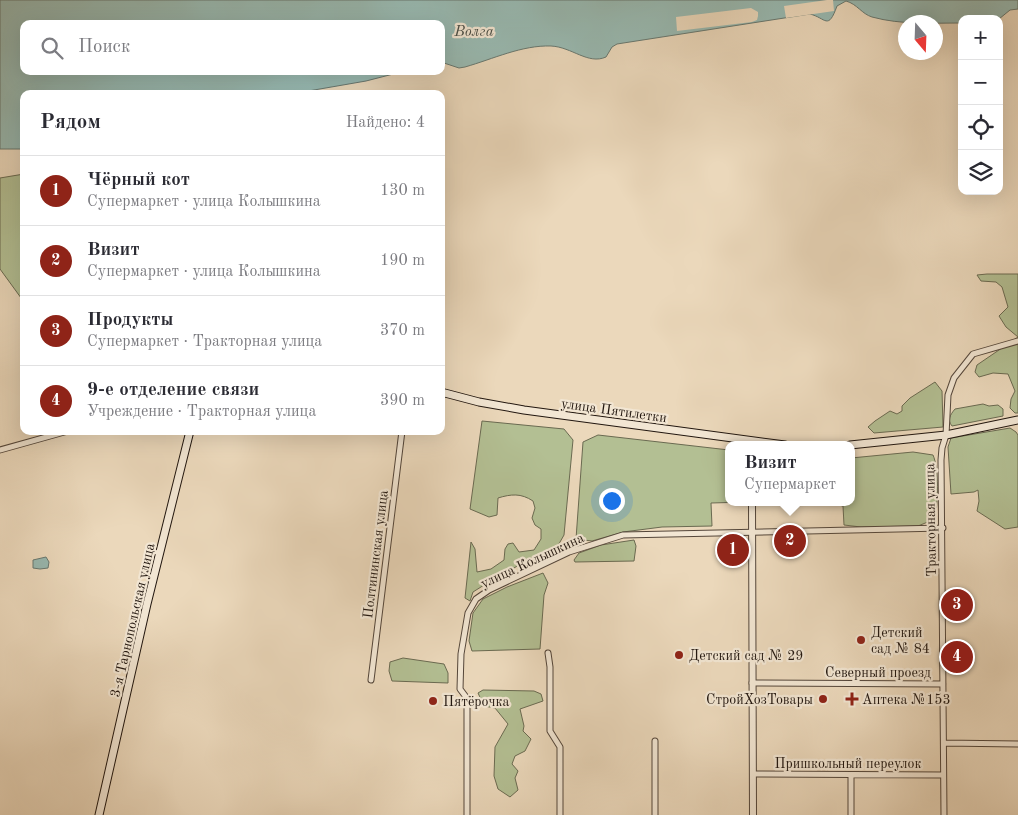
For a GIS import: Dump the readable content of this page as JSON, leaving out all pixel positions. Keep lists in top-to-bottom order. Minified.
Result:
{"streets":{"main road":["улица Пятилетки","3-я Тарнопольская улица"],"street":["Тракторная улица","Полтининская улица","улица Колышкина","Северный проезд","Пришкольный переулок"]},"crossings":[["Тракторная улица","улица Колышкина"],["Тракторная улица","Северный проезд"],["Тракторная улица","Пришкольный переулок"]],"water":["Волга"],"places":{"other":["Детский сад № 84","Детский сад № 29","СтройХозТовары","Пятёрочка"],"health":["Аптека №153"]},"north":"bottom","page":{"map_buttons":["+","−"],"search":"Поиск","heading":["Рядом","Найдено: 4"],"list":[{"mark":"1","name":"Чёрный кот","note":"Супермаркет · улица Колышкина","value":"130 m"},{"mark":"2","name":"Визит","note":"Супермаркет · улица Колышкина","value":"190 m"},{"mark":"3","name":"Продукты","note":"Супермаркет · Тракторная улица","value":"370 m"},{"mark":"4","name":"9-е отделение связи","note":"Учреждение · Тракторная улица","value":"390 m"}],"popup":["Визит","Супермаркет"],"pins":["2","1","3","4"]}}
